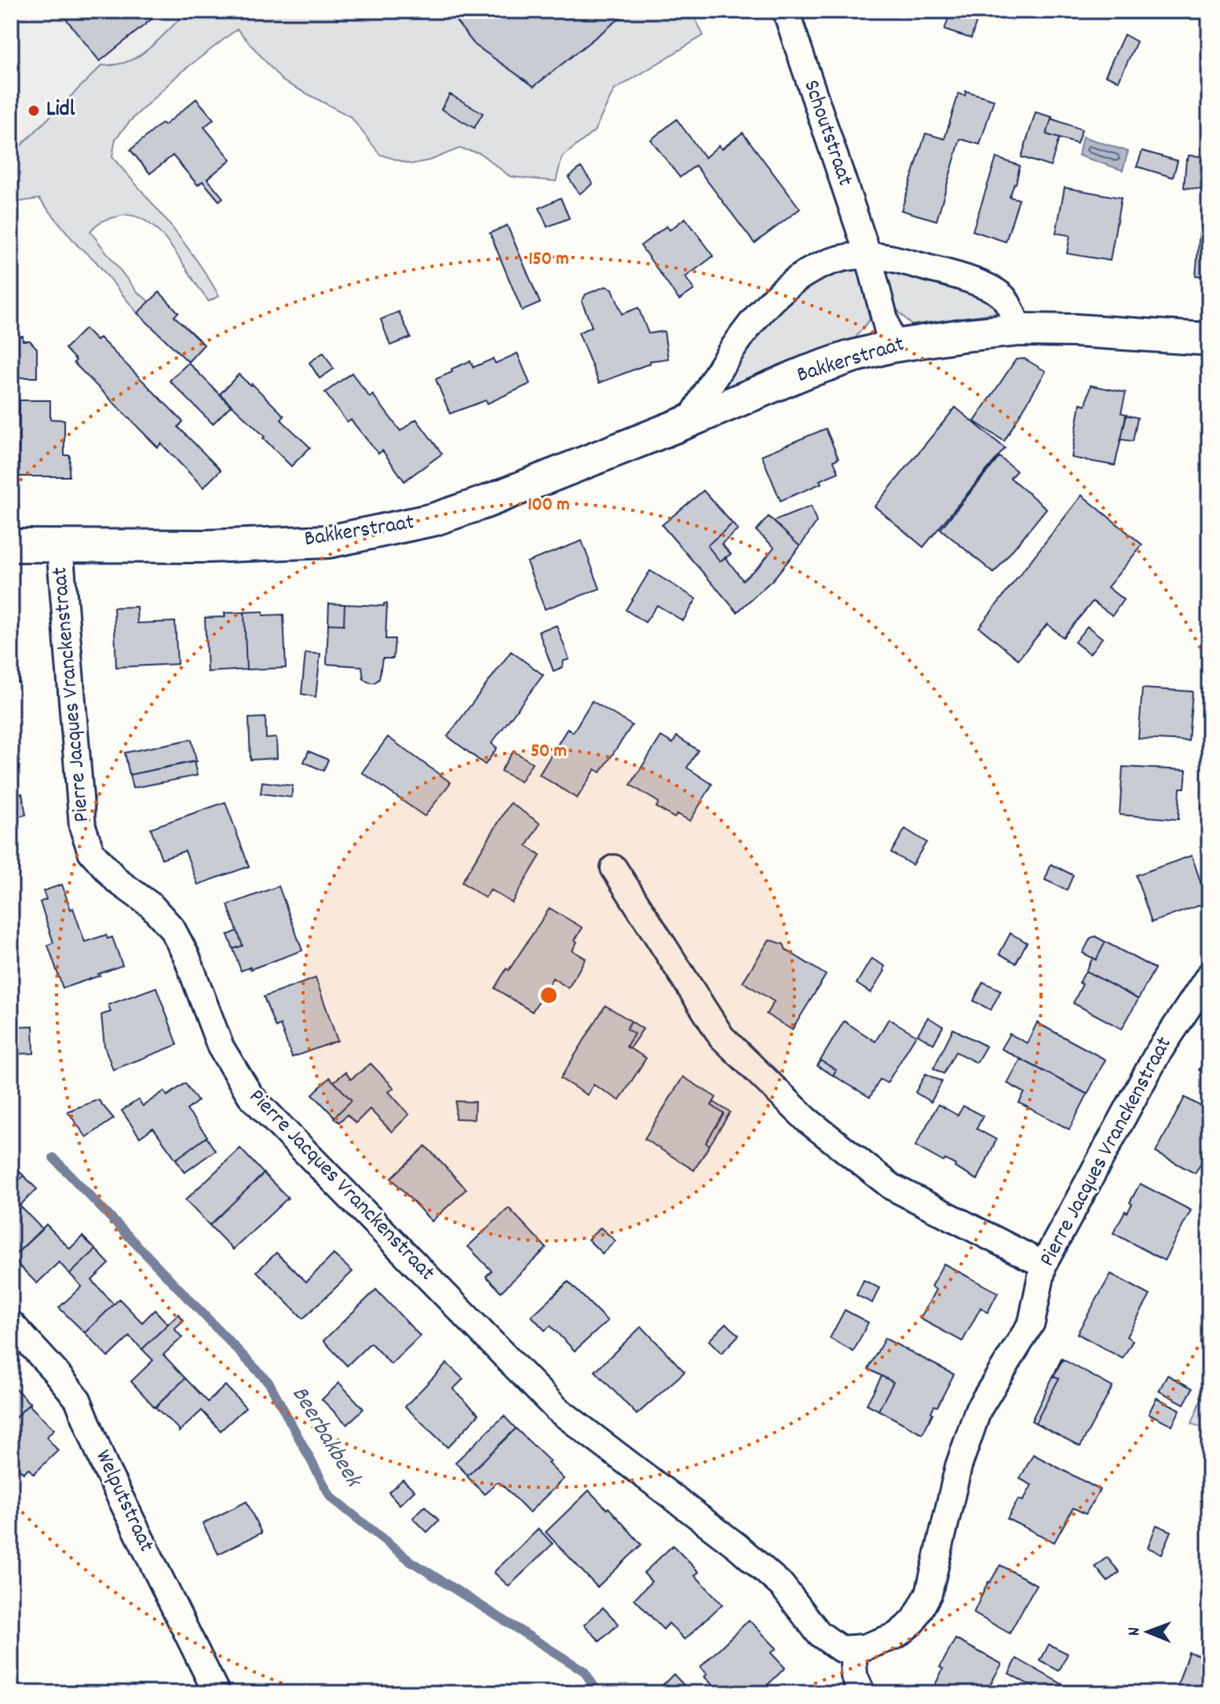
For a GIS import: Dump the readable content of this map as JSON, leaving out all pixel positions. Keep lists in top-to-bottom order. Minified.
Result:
{"streets":{"street":["Schoutstraat","Bakkerstraat","Pierre Jacques Vranckenstraat","Welputstraat"]},"crossings":[["Schoutstraat","Bakkerstraat"],["Bakkerstraat","Pierre Jacques Vranckenstraat"]],"water":["Beerbakbeek"],"places":["Lidl"],"north":"left","rings":["150 m","100 m","50 m"]}
